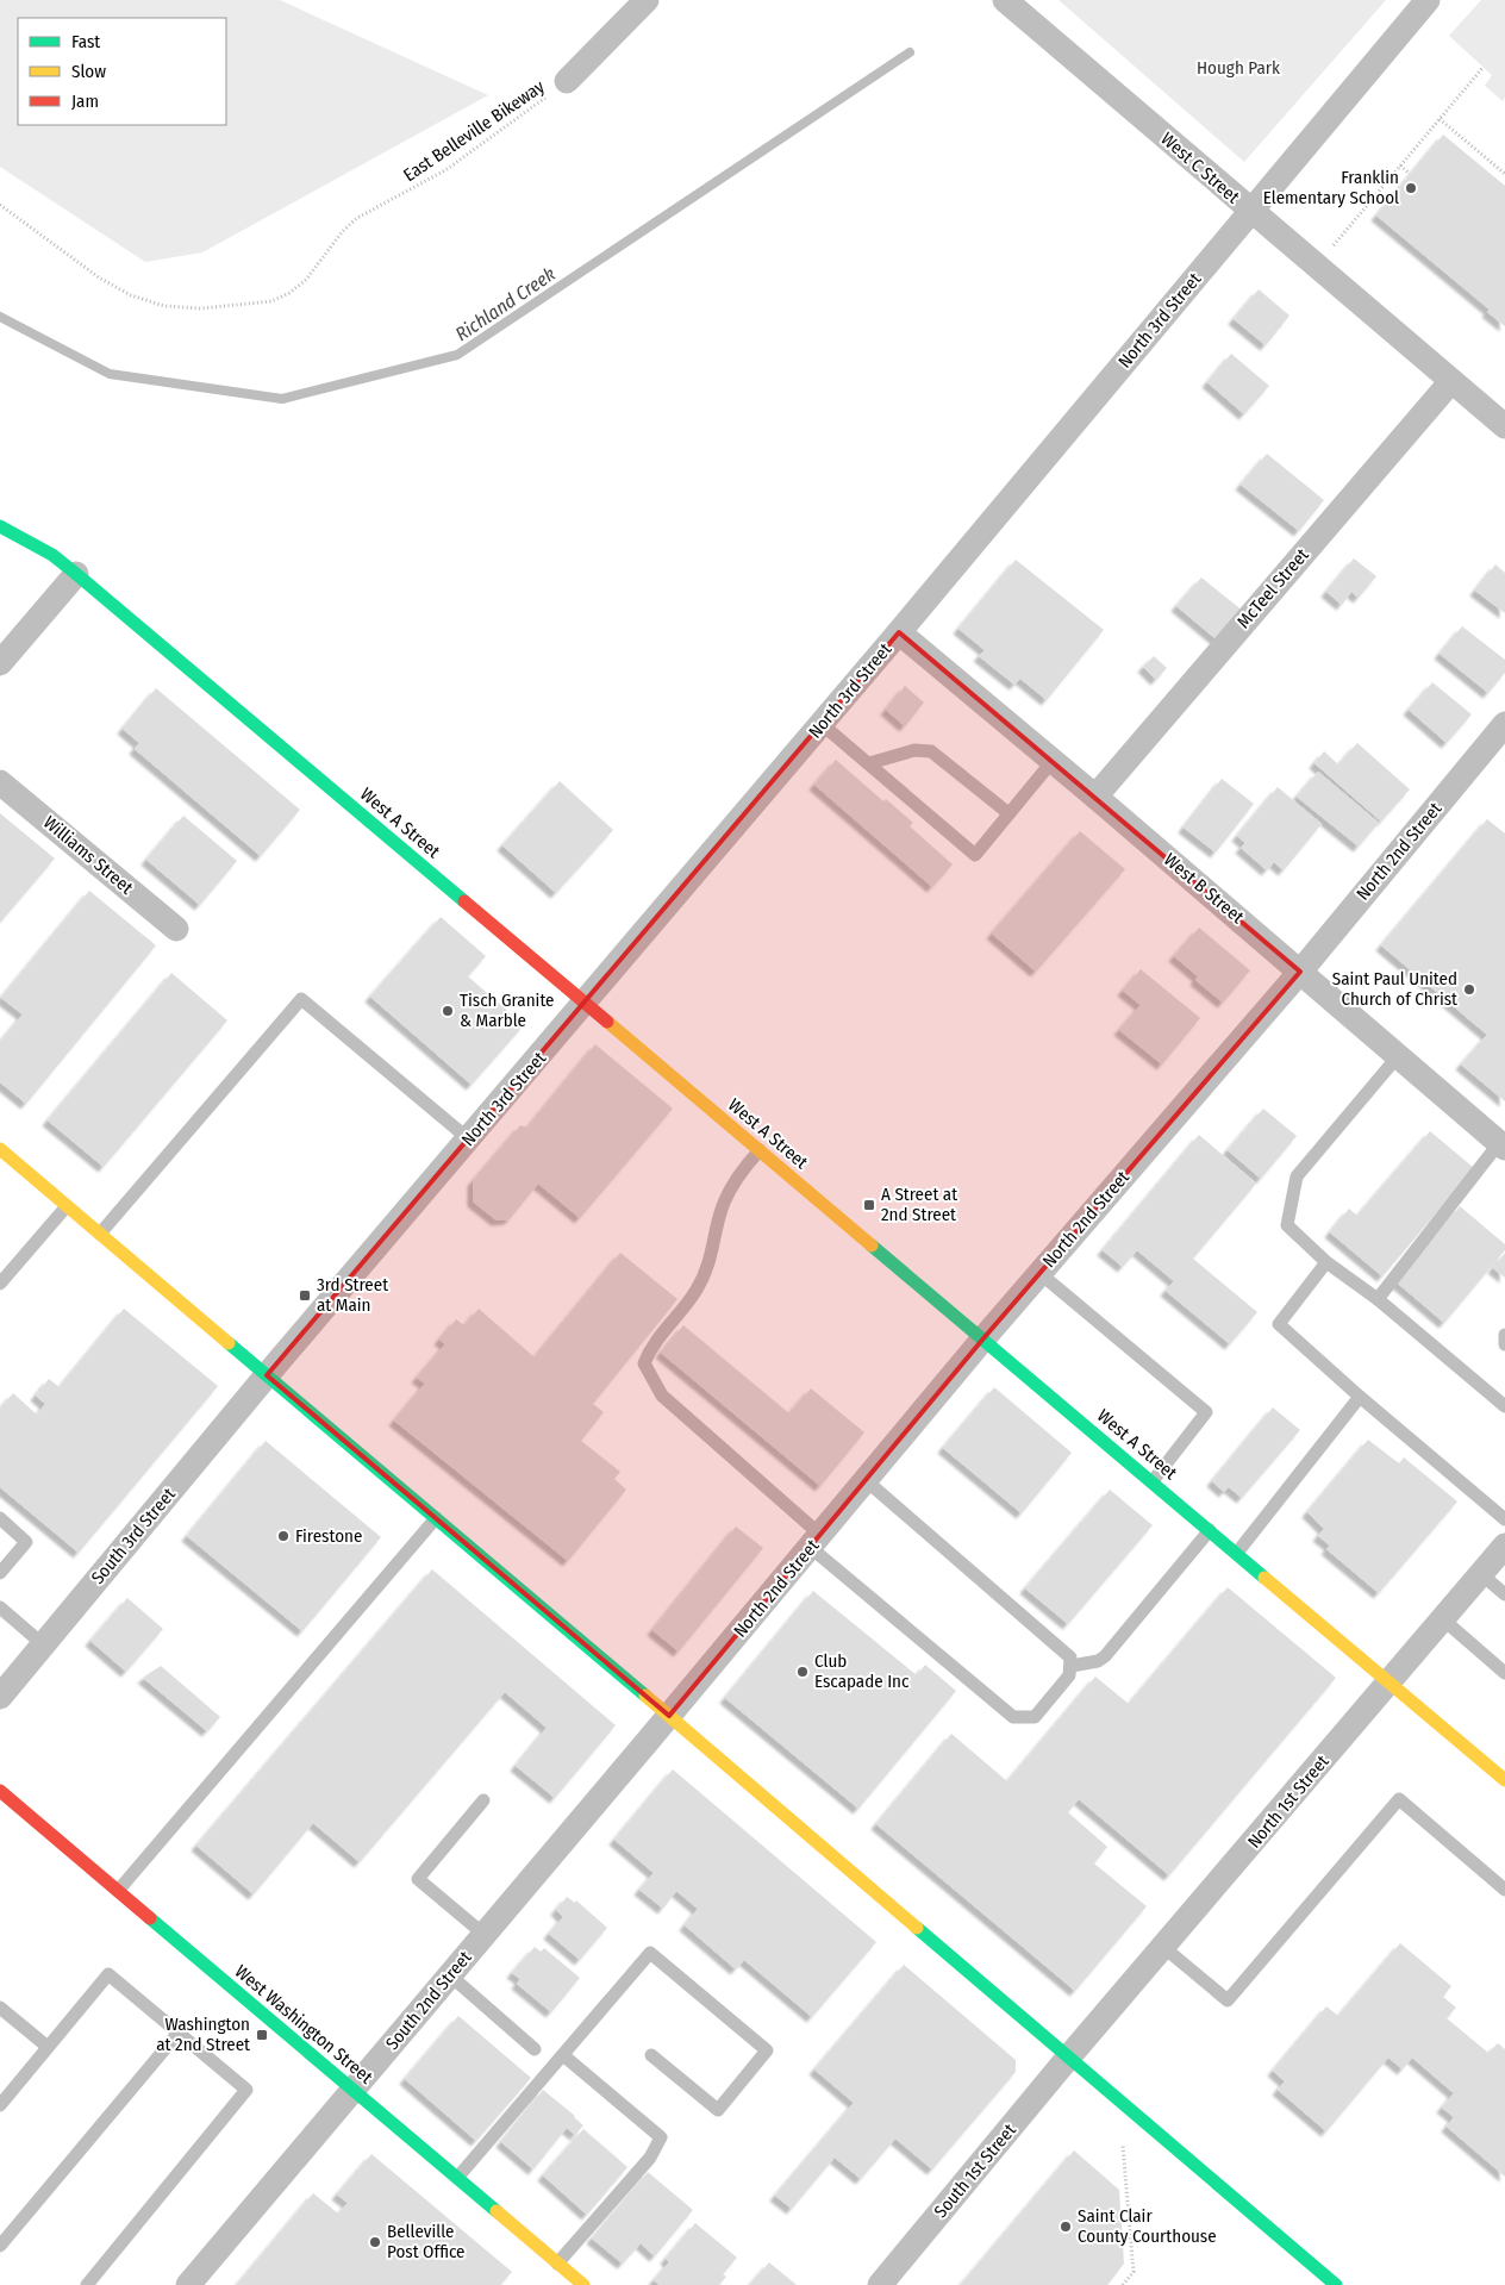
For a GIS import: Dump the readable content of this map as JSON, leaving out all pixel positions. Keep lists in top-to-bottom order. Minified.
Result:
{"streets":{"main road":["West A Street","West Washington Street"],"street":["West C Street","North 3rd Street","McTeel Street","North 2nd Street","Williams Street","West B Street","South 3rd Street","North 1st Street","South 2nd Street","South 1st Street"],"path":["East Belleville Bikeway"]},"crossings":[["West C Street","North 3rd Street"],["West C Street","McTeel Street"],["North 3rd Street","West A Street"],["North 3rd Street","West B Street"],["North 3rd Street","South 3rd Street"],["McTeel Street","West B Street"],["West A Street","North 2nd Street"],["West A Street","North 1st Street"],["North 2nd Street","West B Street"],["North 2nd Street","South 2nd Street"],["North 1st Street","South 1st Street"],["South 2nd Street","West Washington Street"]],"water":["Richland Creek"],"parks":["Hough Park"],"places":{"other":["Franklin Elementary School","Saint Paul United Church of Christ","Tisch Granite & Marble","Firestone","Club Escapade Inc","Saint Clair County Courthouse","Belleville Post Office"],"transit":["A Street at 2nd Street","3rd Street at Main","Washington at 2nd Street"]},"legend":["Fast","Slow","Jam"]}
